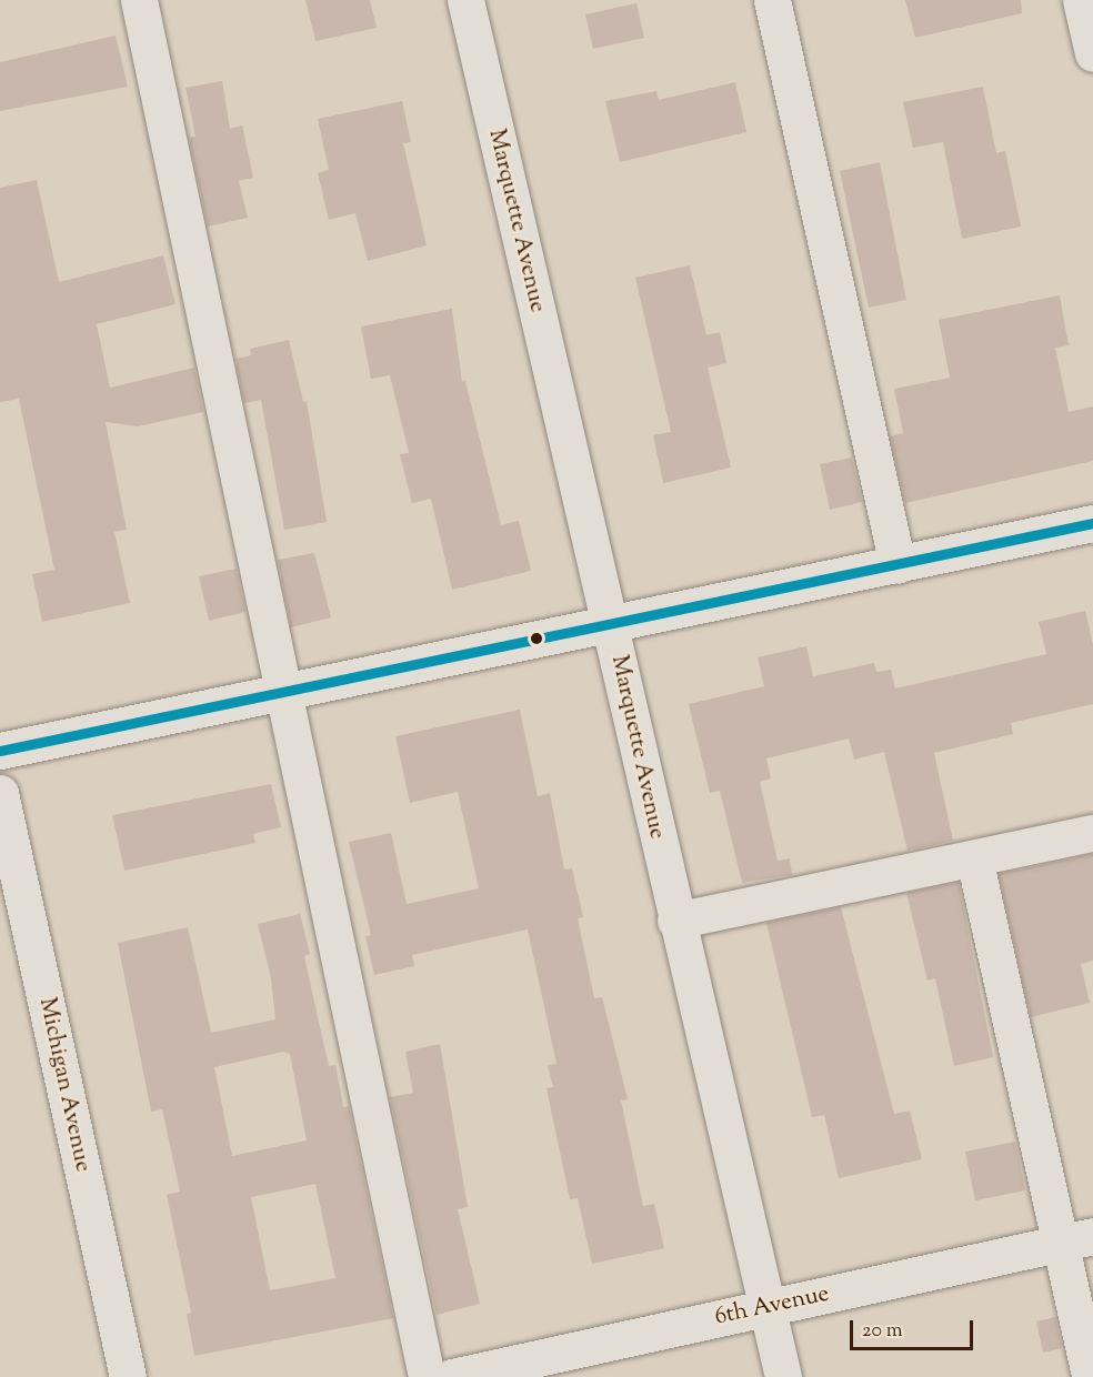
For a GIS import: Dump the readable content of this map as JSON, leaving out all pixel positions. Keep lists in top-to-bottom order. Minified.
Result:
{"streets":{"street":["Marquette Avenue","Michigan Avenue","6th Avenue"]},"crossings":[["Marquette Avenue","6th Avenue"]],"scale_bar":"20 m"}
